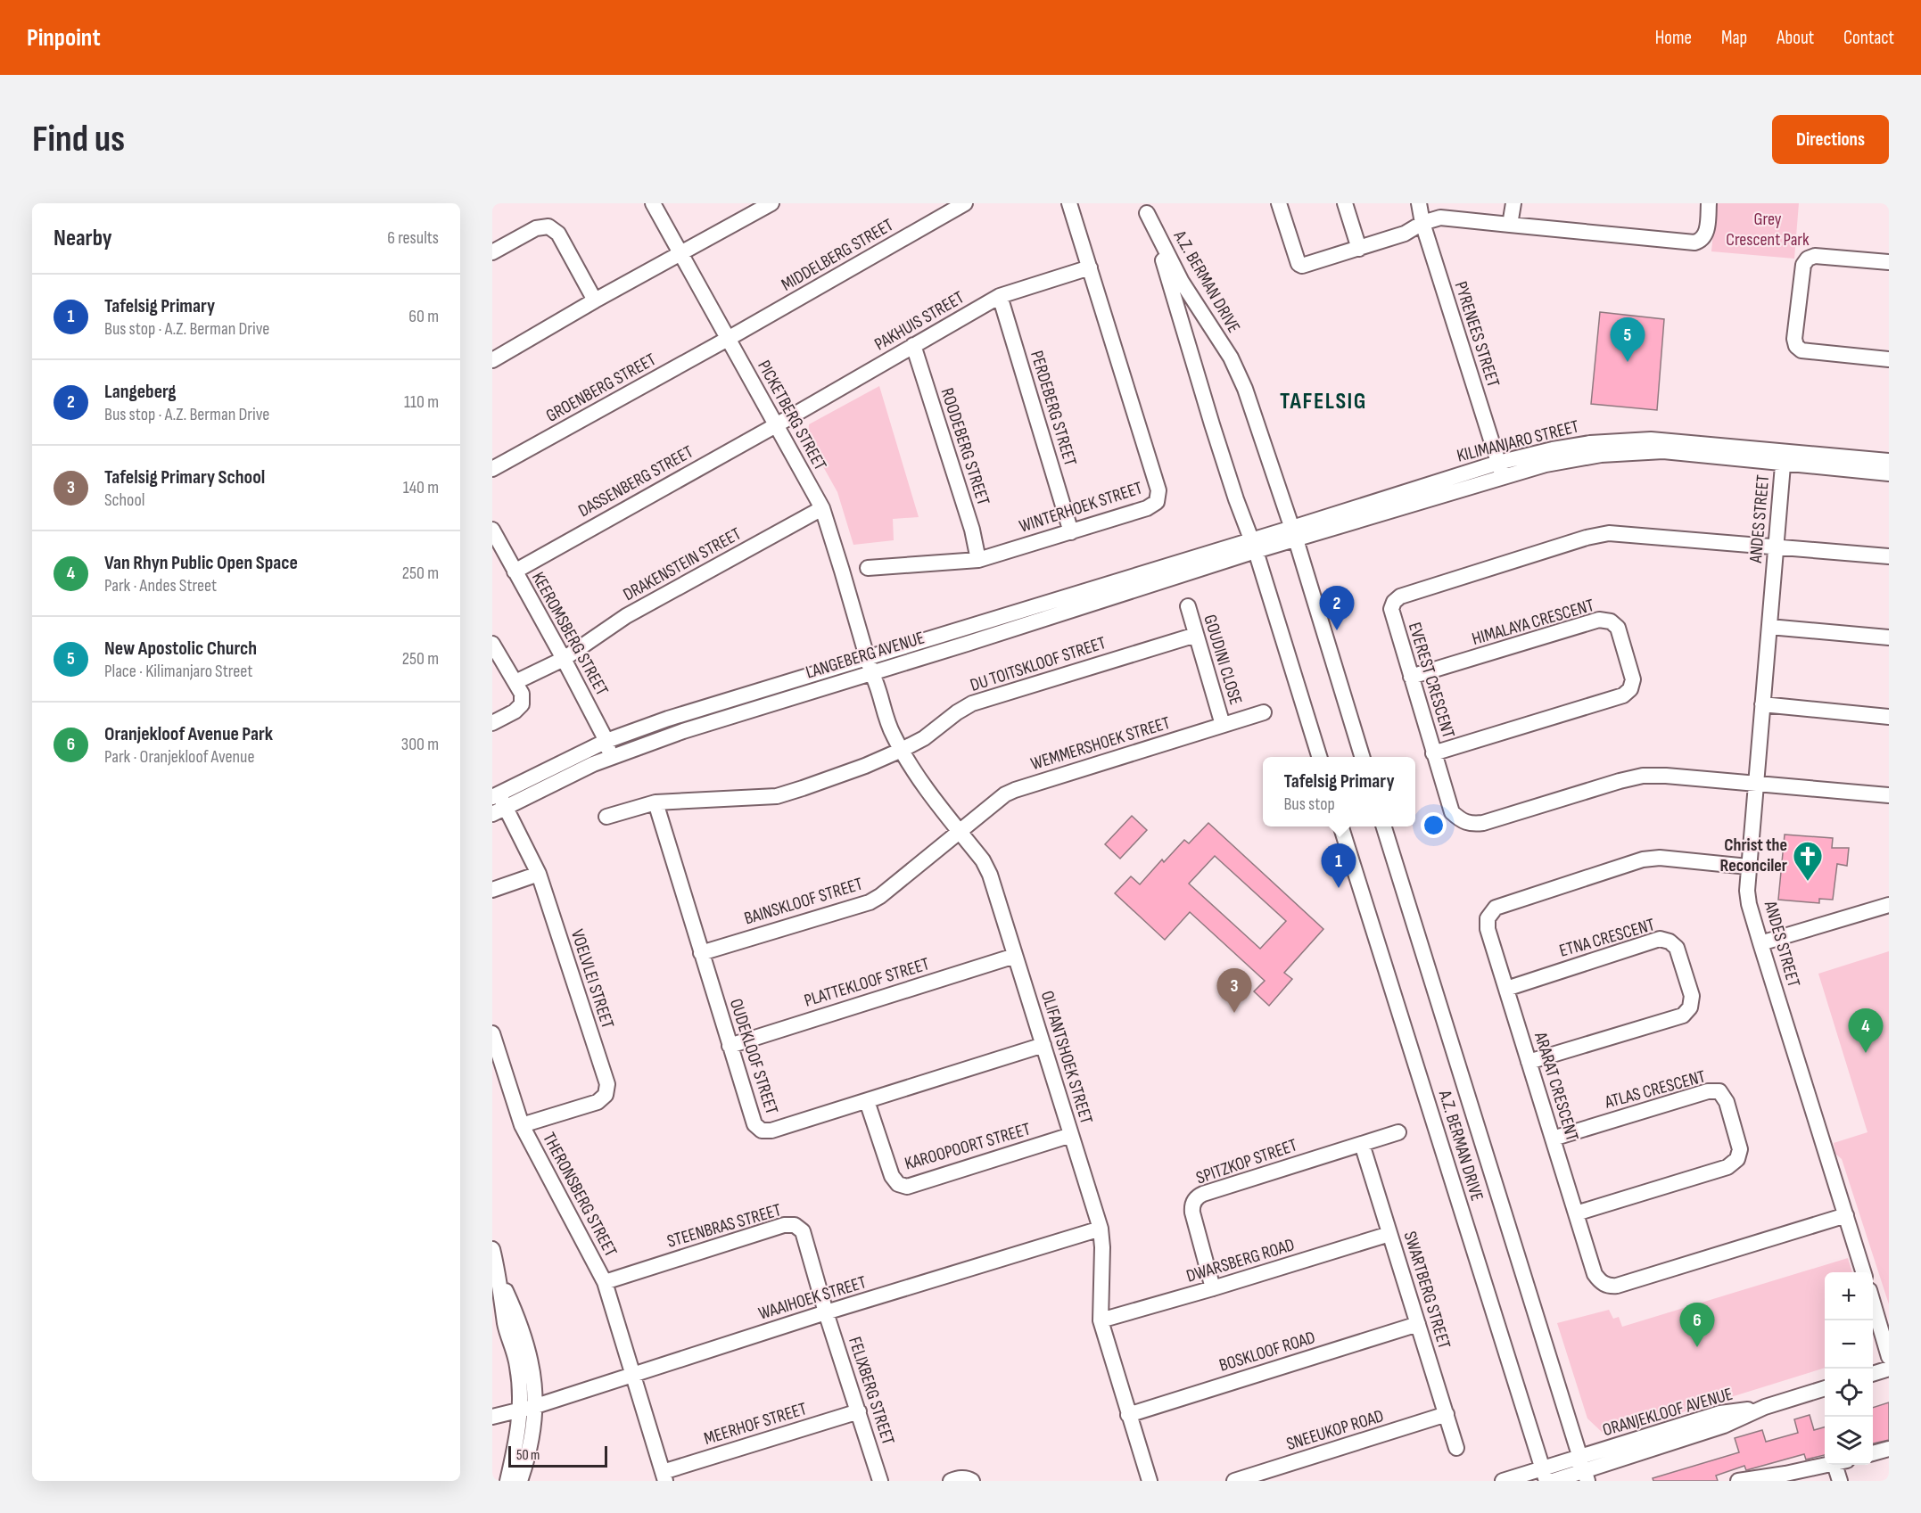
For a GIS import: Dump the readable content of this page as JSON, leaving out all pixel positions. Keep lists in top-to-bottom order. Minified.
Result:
{"streets":{"street":["MIDDELBERG STREET","A.Z. BERMAN DRIVE","PAKHUIS STREET","PYRENEES STREET","GROENBERG STREET","PERDEBERG STREET","PICKETBERG STREET","KILIMANJARO STREET","ROODEBERG STREET","DASSENBERG STREET","WINTERHOEK STREET","ANDES STREET","DRAKENSTEIN STREET","HIMALAYA CRESCENT","KEEROMSBERG STREET","LANGEBERG AVENUE","GOUDINI CLOSE","DU TOITSKLOOF STREET","EVEREST CRESCENT","WEMMERSHOEK STREET","BAINSKLOOF STREET","ETNA CRESCENT","VOELVLEI STREET","PLATTEKLOOF STREET","OUDEKLOOF STREET","OLIFANTSHOEK STREET","ARARAT CRESCENT","ATLAS CRESCENT","KAROOPOORT STREET","SPITZKOP STREET","THERONSBERG STREET","STEENBRAS STREET","DWARSBERG ROAD","SWARTBERG STREET","WAAIHOEK STREET","BOSKLOOF ROAD","FELIXBERG STREET","ORANJEKLOOF AVENUE","MEERHOF STREET","SNEEUKOP ROAD"]},"crossings":[["MIDDELBERG STREET","GROENBERG STREET"],["MIDDELBERG STREET","PICKETBERG STREET"],["A.Z. BERMAN DRIVE","KILIMANJARO STREET"],["A.Z. BERMAN DRIVE","LANGEBERG AVENUE"],["A.Z. BERMAN DRIVE","ORANJEKLOOF AVENUE"],["PAKHUIS STREET","PERDEBERG STREET"],["PAKHUIS STREET","PICKETBERG STREET"],["PAKHUIS STREET","ROODEBERG STREET"],["PAKHUIS STREET","DASSENBERG STREET"],["PAKHUIS STREET","WINTERHOEK STREET"],["PYRENEES STREET","KILIMANJARO STREET"],["GROENBERG STREET","PICKETBERG STREET"],["PERDEBERG STREET","WINTERHOEK STREET"],["PICKETBERG STREET","DASSENBERG STREET"],["PICKETBERG STREET","DRAKENSTEIN STREET"],["PICKETBERG STREET","LANGEBERG AVENUE"],["PICKETBERG STREET","OLIFANTSHOEK STREET"],["KILIMANJARO STREET","ANDES STREET"],["KILIMANJARO STREET","LANGEBERG AVENUE"],["ROODEBERG STREET","WINTERHOEK STREET"],["DASSENBERG STREET","KEEROMSBERG STREET"],["ANDES STREET","EVEREST CRESCENT"],["ANDES STREET","ARARAT CRESCENT"],["DRAKENSTEIN STREET","KEEROMSBERG STREET"],["HIMALAYA CRESCENT","EVEREST CRESCENT"],["KEEROMSBERG STREET","LANGEBERG AVENUE"],["LANGEBERG AVENUE","VOELVLEI STREET"],["LANGEBERG AVENUE","OLIFANTSHOEK STREET"],["GOUDINI CLOSE","DU TOITSKLOOF STREET"],["GOUDINI CLOSE","WEMMERSHOEK STREET"],["DU TOITSKLOOF STREET","OUDEKLOOF STREET"],["DU TOITSKLOOF STREET","OLIFANTSHOEK STREET"],["WEMMERSHOEK STREET","BAINSKLOOF STREET"],["WEMMERSHOEK STREET","OLIFANTSHOEK STREET"],["BAINSKLOOF STREET","OUDEKLOOF STREET"],["BAINSKLOOF STREET","OLIFANTSHOEK STREET"],["ETNA CRESCENT","ARARAT CRESCENT"],["VOELVLEI STREET","THERONSBERG STREET"],["PLATTEKLOOF STREET","OUDEKLOOF STREET"],["PLATTEKLOOF STREET","OLIFANTSHOEK STREET"],["OUDEKLOOF STREET","OLIFANTSHOEK STREET"],["OUDEKLOOF STREET","KAROOPOORT STREET"],["OLIFANTSHOEK STREET","KAROOPOORT STREET"],["OLIFANTSHOEK STREET","DWARSBERG ROAD"],["OLIFANTSHOEK STREET","WAAIHOEK STREET"],["OLIFANTSHOEK STREET","BOSKLOOF ROAD"],["ARARAT CRESCENT","ATLAS CRESCENT"],["SPITZKOP STREET","DWARSBERG ROAD"],["SPITZKOP STREET","SWARTBERG STREET"],["THERONSBERG STREET","STEENBRAS STREET"],["THERONSBERG STREET","WAAIHOEK STREET"],["THERONSBERG STREET","MEERHOF STREET"],["STEENBRAS STREET","WAAIHOEK STREET"],["STEENBRAS STREET","FELIXBERG STREET"],["DWARSBERG ROAD","SWARTBERG STREET"],["SWARTBERG STREET","BOSKLOOF ROAD"],["SWARTBERG STREET","SNEEUKOP ROAD"],["WAAIHOEK STREET","FELIXBERG STREET"],["FELIXBERG STREET","MEERHOF STREET"]],"districts":["TAFELSIG"],"parks":["Grey Crescent Park"],"places":{"church":["Christ the Reconciler"]},"scale_bar":"50 m","page":{"header":"Pinpoint","nav":["Home","Map","About","Contact"],"buttons":"Directions","title":"Find us","heading":["Nearby","6 results"],"list":[{"mark":"1","name":"Tafelsig Primary","note":"Bus stop · A.Z. Berman Drive","value":"60 m"},{"mark":"2","name":"Langeberg","note":"Bus stop · A.Z. Berman Drive","value":"110 m"},{"mark":"3","name":"Tafelsig Primary School","note":"School","value":"140 m"},{"mark":"4","name":"Van Rhyn Public Open Space","note":"Park · Andes Street","value":"250 m"},{"mark":"5","name":"New Apostolic Church","note":"Place · Kilimanjaro Street","value":"250 m"},{"mark":"6","name":"Oranjekloof Avenue Park","note":"Park · Oranjekloof Avenue","value":"300 m"}],"pins":["5","2","1","3","4","6"],"popup":["Tafelsig Primary","Bus stop"],"map_buttons":["+","−"],"scale":"50 m"}}
